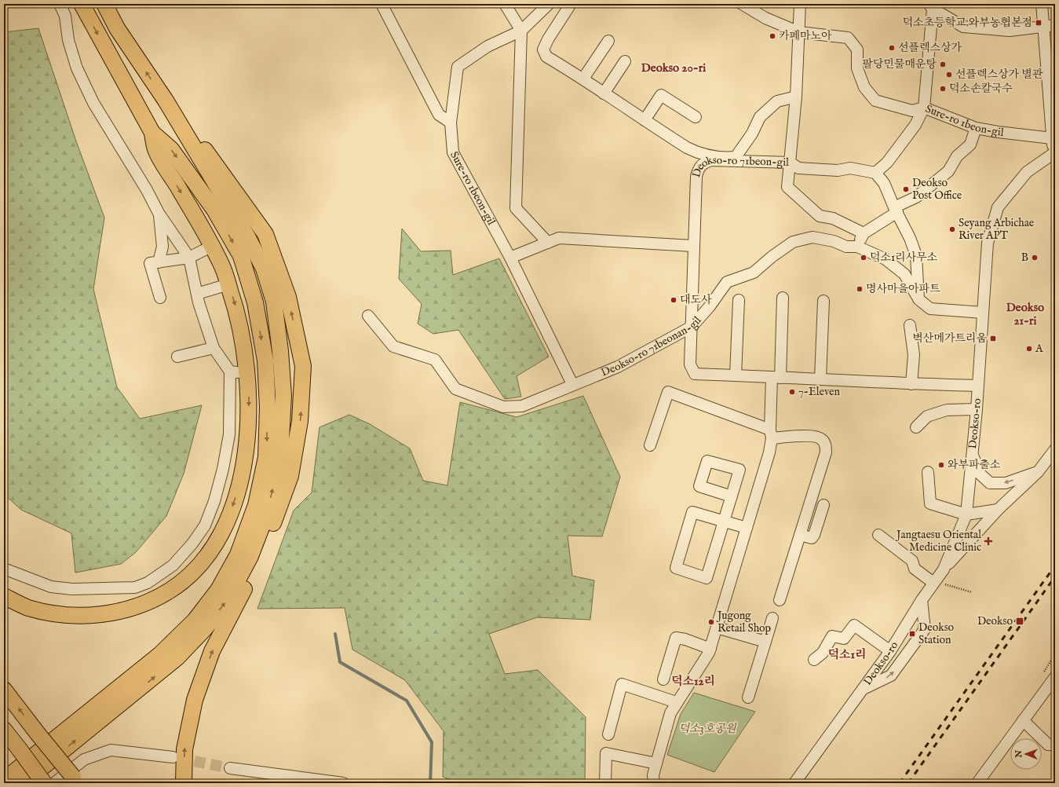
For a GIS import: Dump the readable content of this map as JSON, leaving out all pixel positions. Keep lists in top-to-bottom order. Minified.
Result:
{"streets":{"street":["Sure-ro 1beon-gil","Deokso-ro 71beon-gil","Deokso-ro 71beonan-gil","Deokso-ro"]},"crossings":[["Sure-ro 1beon-gil","Deokso-ro 71beonan-gil"],["Deokso-ro 71beon-gil","Deokso-ro 71beonan-gil"]],"districts":["Deokso 20-ri","Deokso 21-ri","덕소1리","덕소12리"],"parks":["덕소3호공원"],"places":{"transit":["덕소초등학교.와부농협본점","벽산메가트리움","Deokso","Deokso Station"],"other":["카페마노아","선플렉스상가","팔당민물매운탕","선플렉스상가 별관","덕소손칼국수","Deokso Post Office","Seyang Arbichae River APT","덕소1리사무소","B","명사마을아파트","대도사","A","7-Eleven","와부파출소","Jugong Retail Shop"],"health":["Jangtaesu Oriental Medicine Clinic"]},"north":"left"}
